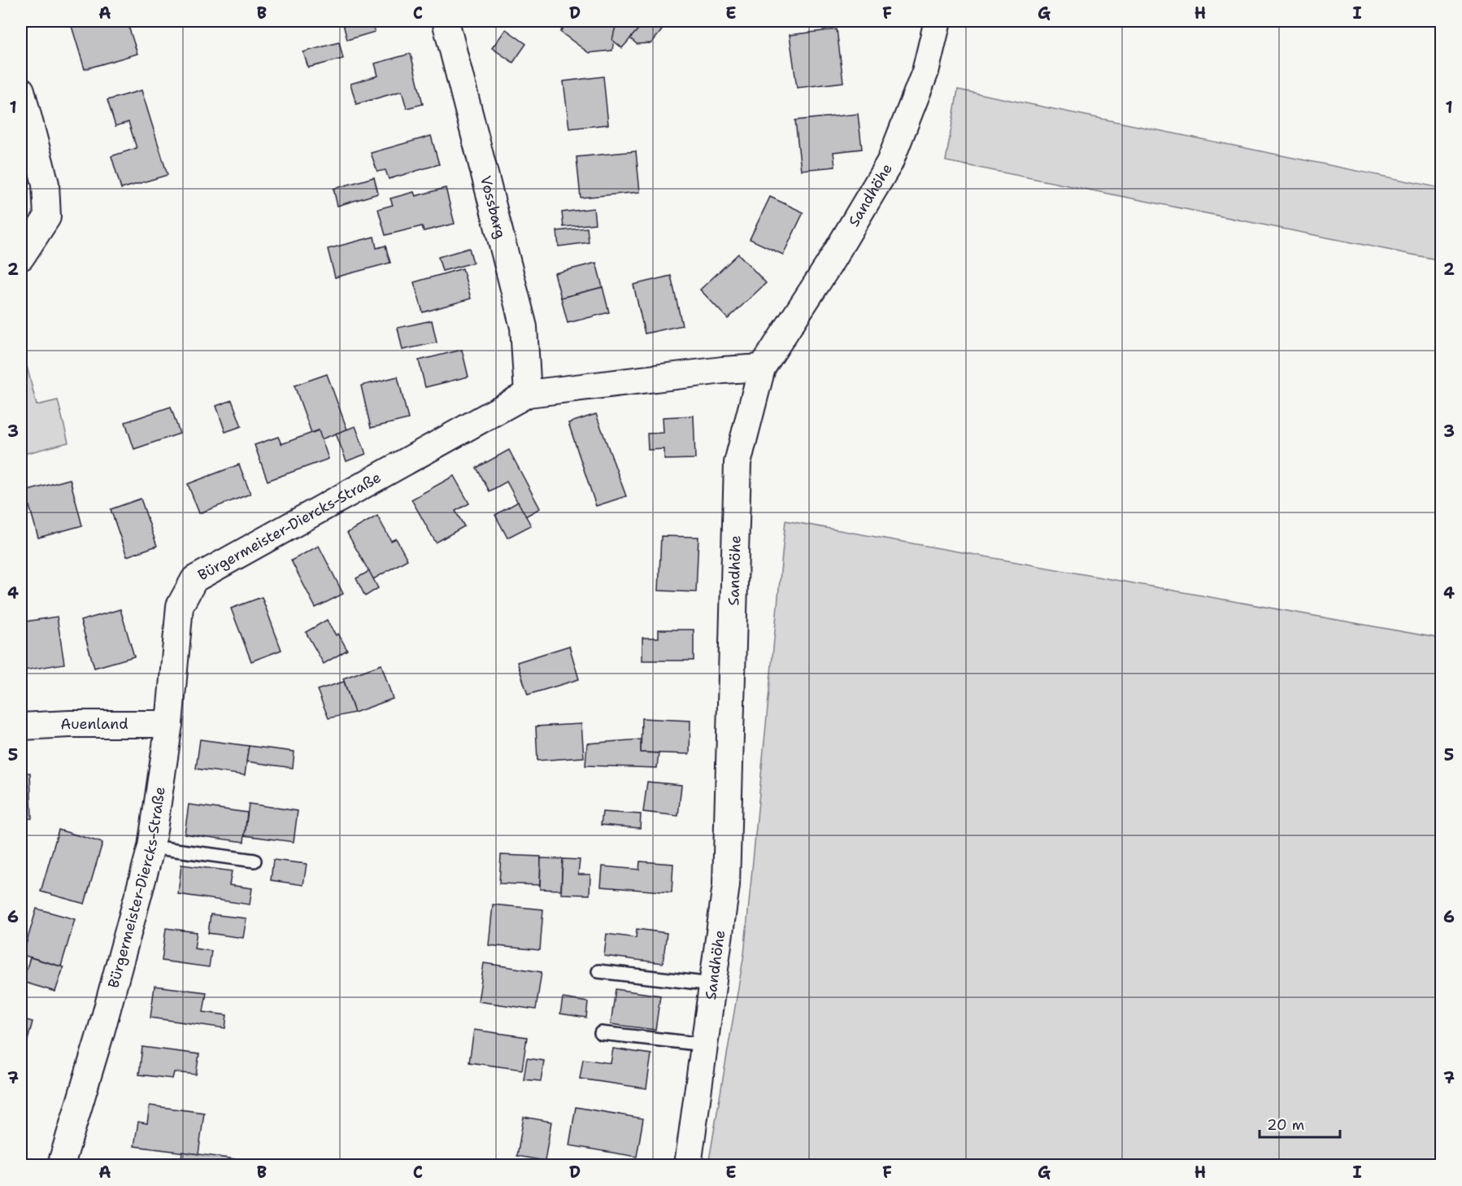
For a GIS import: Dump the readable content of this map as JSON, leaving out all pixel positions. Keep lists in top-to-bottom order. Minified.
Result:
{"streets":{"street":["Sandhöhe","Vossbarg","Bürgermeister-Diercks-Straße","Auenland"]},"crossings":[["Sandhöhe","Bürgermeister-Diercks-Straße"],["Vossbarg","Bürgermeister-Diercks-Straße"],["Bürgermeister-Diercks-Straße","Auenland"]],"scale_bar":"20 m","grid":{"columns":["A","B","C","D","E","F","G","H","I"],"rows":["1","2","3","4","5","6","7"]}}
